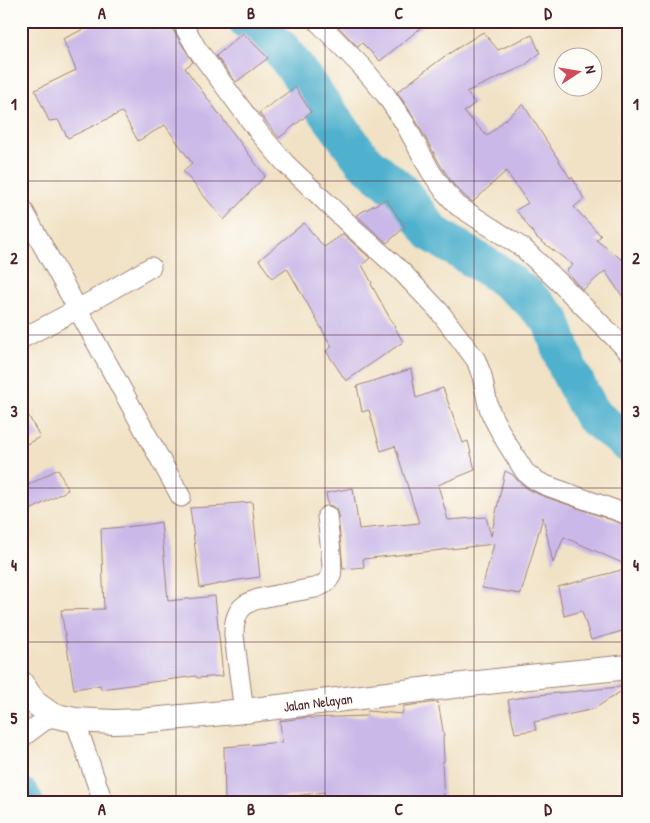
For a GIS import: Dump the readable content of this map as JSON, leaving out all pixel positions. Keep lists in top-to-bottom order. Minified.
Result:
{"streets":{"street":["Jalan Nelayan"]},"north":"right","grid":{"columns":["A","B","C","D"],"rows":["1","2","3","4","5"]}}
